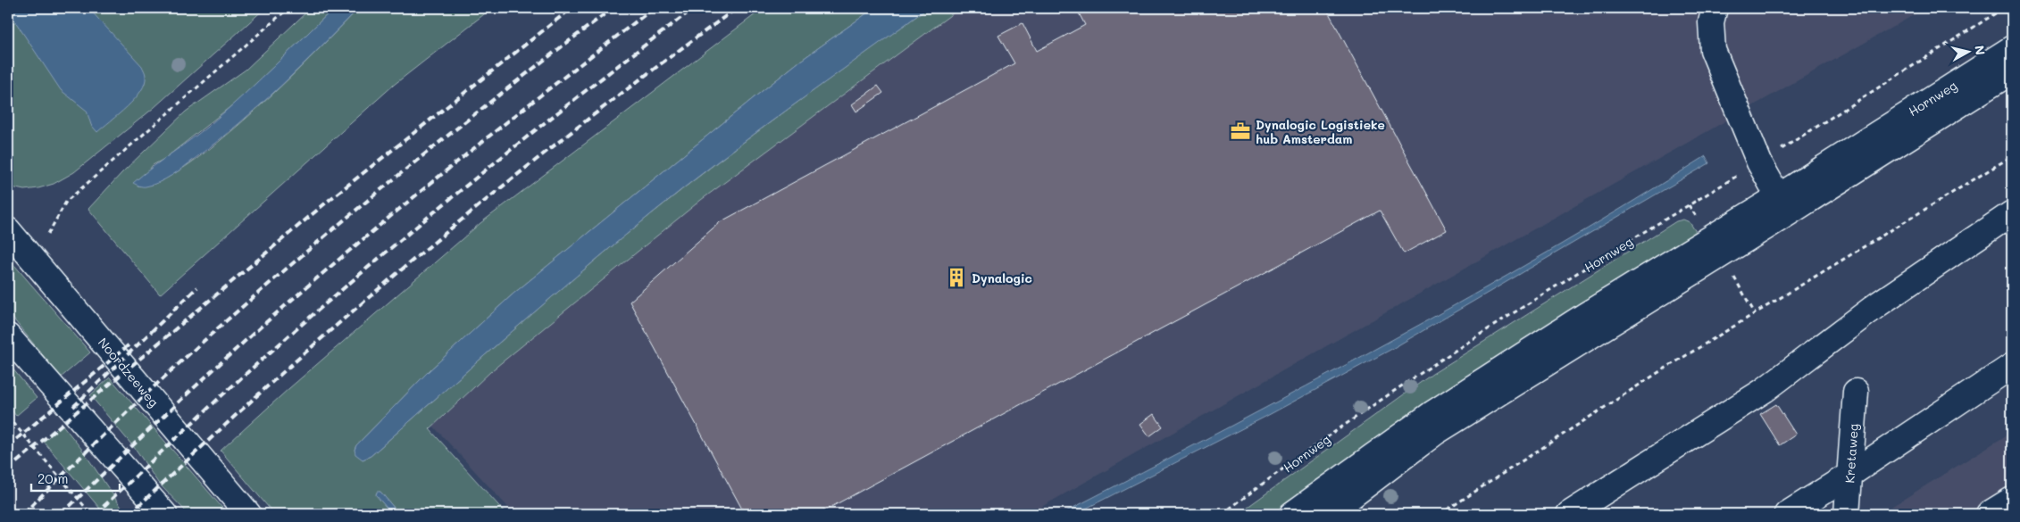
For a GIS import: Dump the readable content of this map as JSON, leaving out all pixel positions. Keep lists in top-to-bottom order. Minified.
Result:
{"streets":{"street":["Hornweg","Noordzeeweg","Kretaweg"]},"places":{"office":["Dynalogic Logistieke hub Amsterdam"],"building":["Dynalogic"]},"scale_bar":"20 m","north":"right"}
